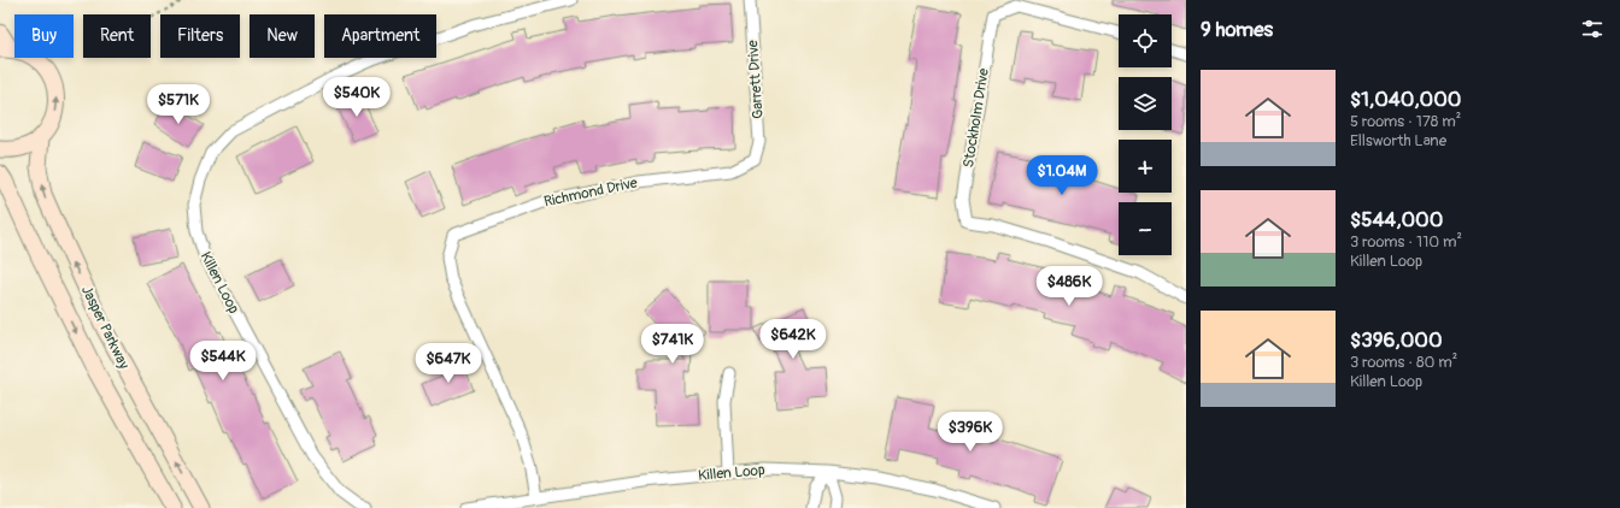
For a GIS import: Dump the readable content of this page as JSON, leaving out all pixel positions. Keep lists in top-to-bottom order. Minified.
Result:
{"streets":{"main road":["Jasper Parkway"],"street":["Garrett Drive","Stockholm Drive","Richmond Drive","Killen Loop"]},"crossings":[["Garrett Drive","Richmond Drive"],["Richmond Drive","Killen Loop"]],"page":{"heading":"9 homes","map_buttons":["+","−"],"chip":["Buy","Rent","Filters","New","Apartment"],"list":[{"name":"$1,040,000","note":"5 rooms · 178 m² · Ellsworth Lane"},{"name":"$544,000","note":"3 rooms · 110 m² · Killen Loop"},{"name":"$396,000","note":"3 rooms · 80 m² · Killen Loop"}],"price":["$540K","$571K","$1.04M","$486K","$642K","$741K","$544K","$647K","$396K"]}}
